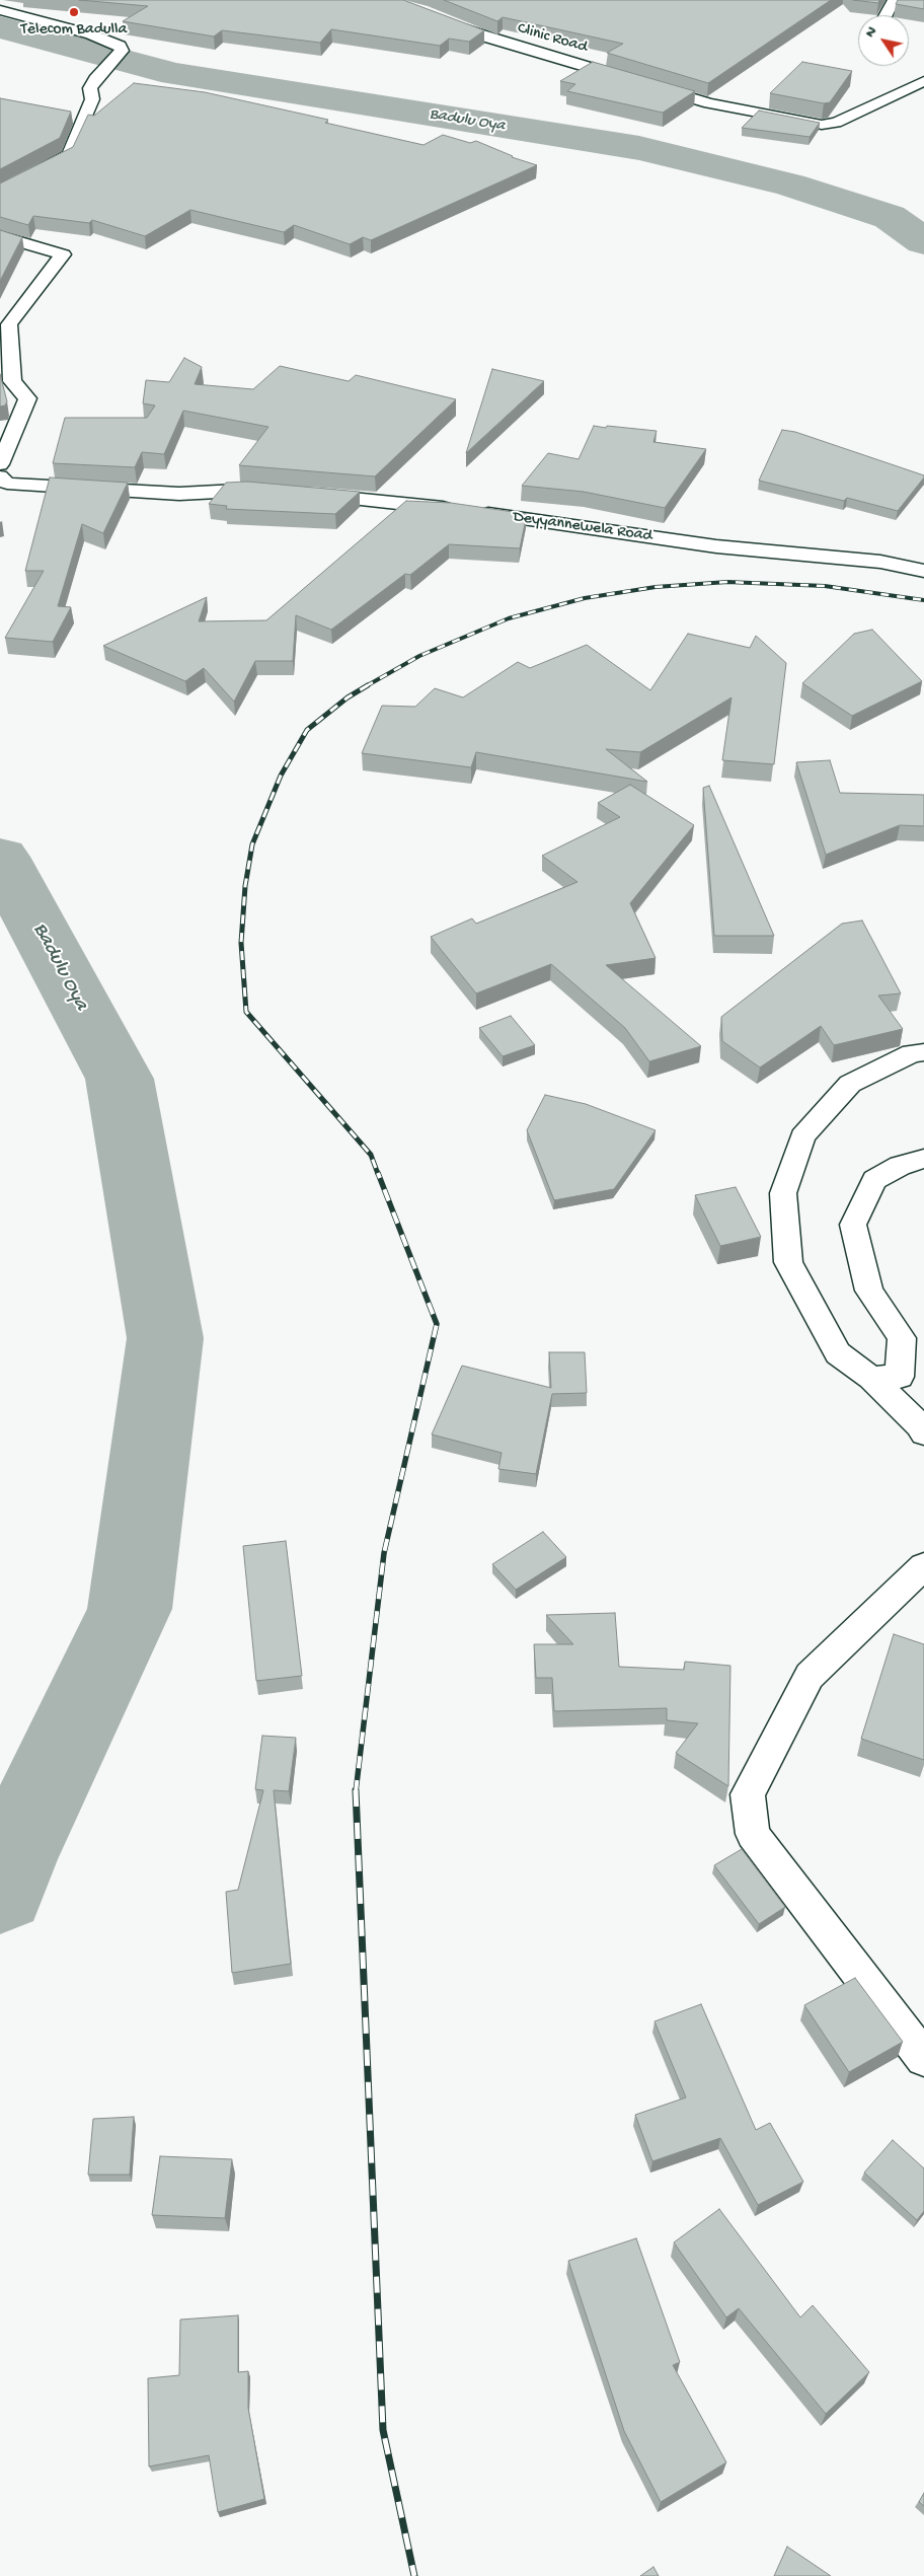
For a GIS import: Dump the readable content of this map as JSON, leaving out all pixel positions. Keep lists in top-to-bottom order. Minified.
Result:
{"streets":{"street":["Clinic Road","Deyyannewela Road"]},"water":["Badulu Oya"],"places":["Telecom Badulla"],"north":"top left"}
